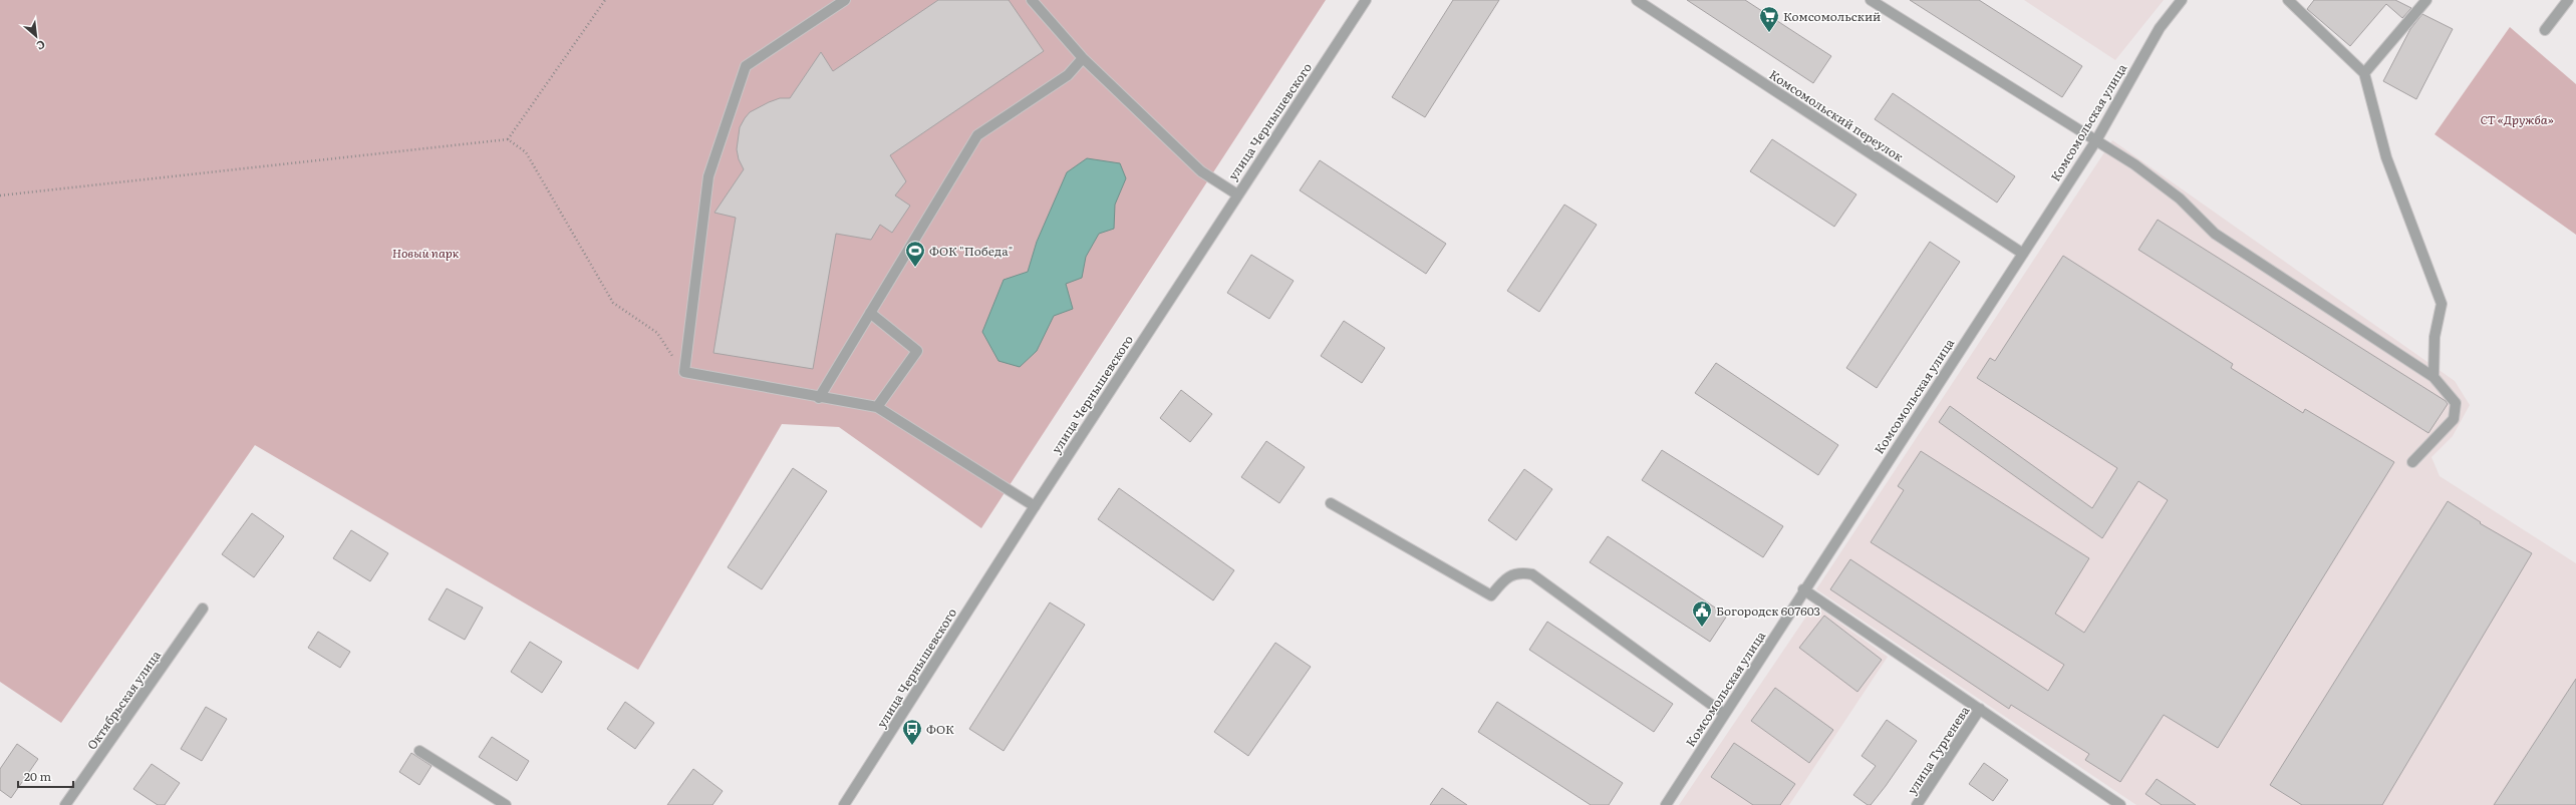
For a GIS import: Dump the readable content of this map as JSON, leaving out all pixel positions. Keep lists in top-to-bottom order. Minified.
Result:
{"streets":{"street":["Комсомольский переулок","улица Чернышевского","Комсомольская улица","Октябрьская улица","улица Тургенева"]},"crossings":[["Комсомольский переулок","Комсомольская улица"]],"parks":["СТ «Дружба»","Новый парк"],"places":{"supermarket":["Комсомольский"],"sports":["ФОК \"Победа\""],"public building":["Богородск 607603"],"bus stop":["ФОК"]},"scale_bar":"20 m","north":"bottom right"}
